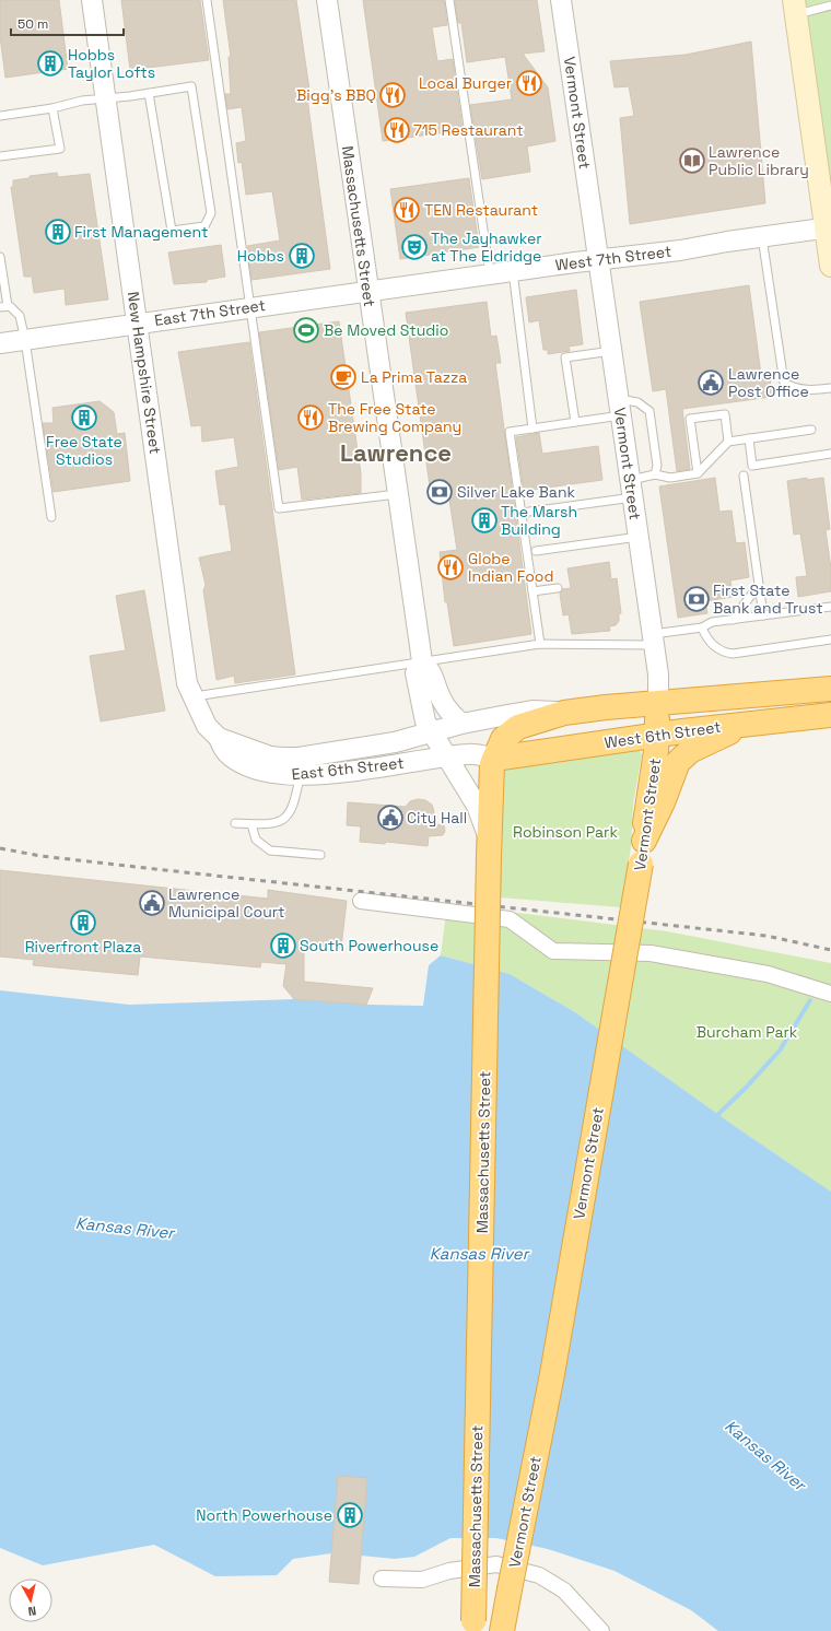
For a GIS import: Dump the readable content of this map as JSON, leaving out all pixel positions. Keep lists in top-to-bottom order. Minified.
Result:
{"streets":{"highway":["Vermont Street","Massachusetts Street","West 6th Street"],"street":["West 7th Street","East 7th Street","New Hampshire Street","East 6th Street"]},"crossings":[["Vermont Street","West 7th Street"],["Vermont Street","West 6th Street"],["Massachusetts Street","West 7th Street"],["Massachusetts Street","East 7th Street"],["Massachusetts Street","West 6th Street"],["Massachusetts Street","East 6th Street"],["West 7th Street","East 7th Street"],["East 7th Street","New Hampshire Street"],["New Hampshire Street","East 6th Street"],["West 6th Street","East 6th Street"]],"districts":["Lawrence"],"water":["Kansas River"],"parks":["Robinson Park","Burcham Park"],"places":{"building":["Hobbs Taylor Lofts","First Management","Hobbs","Free State Studios","The Marsh Building","Riverfront Plaza","South Powerhouse","North Powerhouse"],"restaurant":["Local Burger","Bigg's BBQ","715 Restaurant","TEN Restaurant","The Free State Brewing Company","Globe Indian Food"],"library":["Lawrence Public Library"],"theatre":["The Jayhawker at The Eldridge"],"sports":["Be Moved Studio"],"cafe":["La Prima Tazza"],"public building":["Lawrence Post Office","City Hall","Lawrence Municipal Court"],"bank":["Silver Lake Bank","First State Bank and Trust"]},"scale_bar":"50 m","north":"bottom"}
